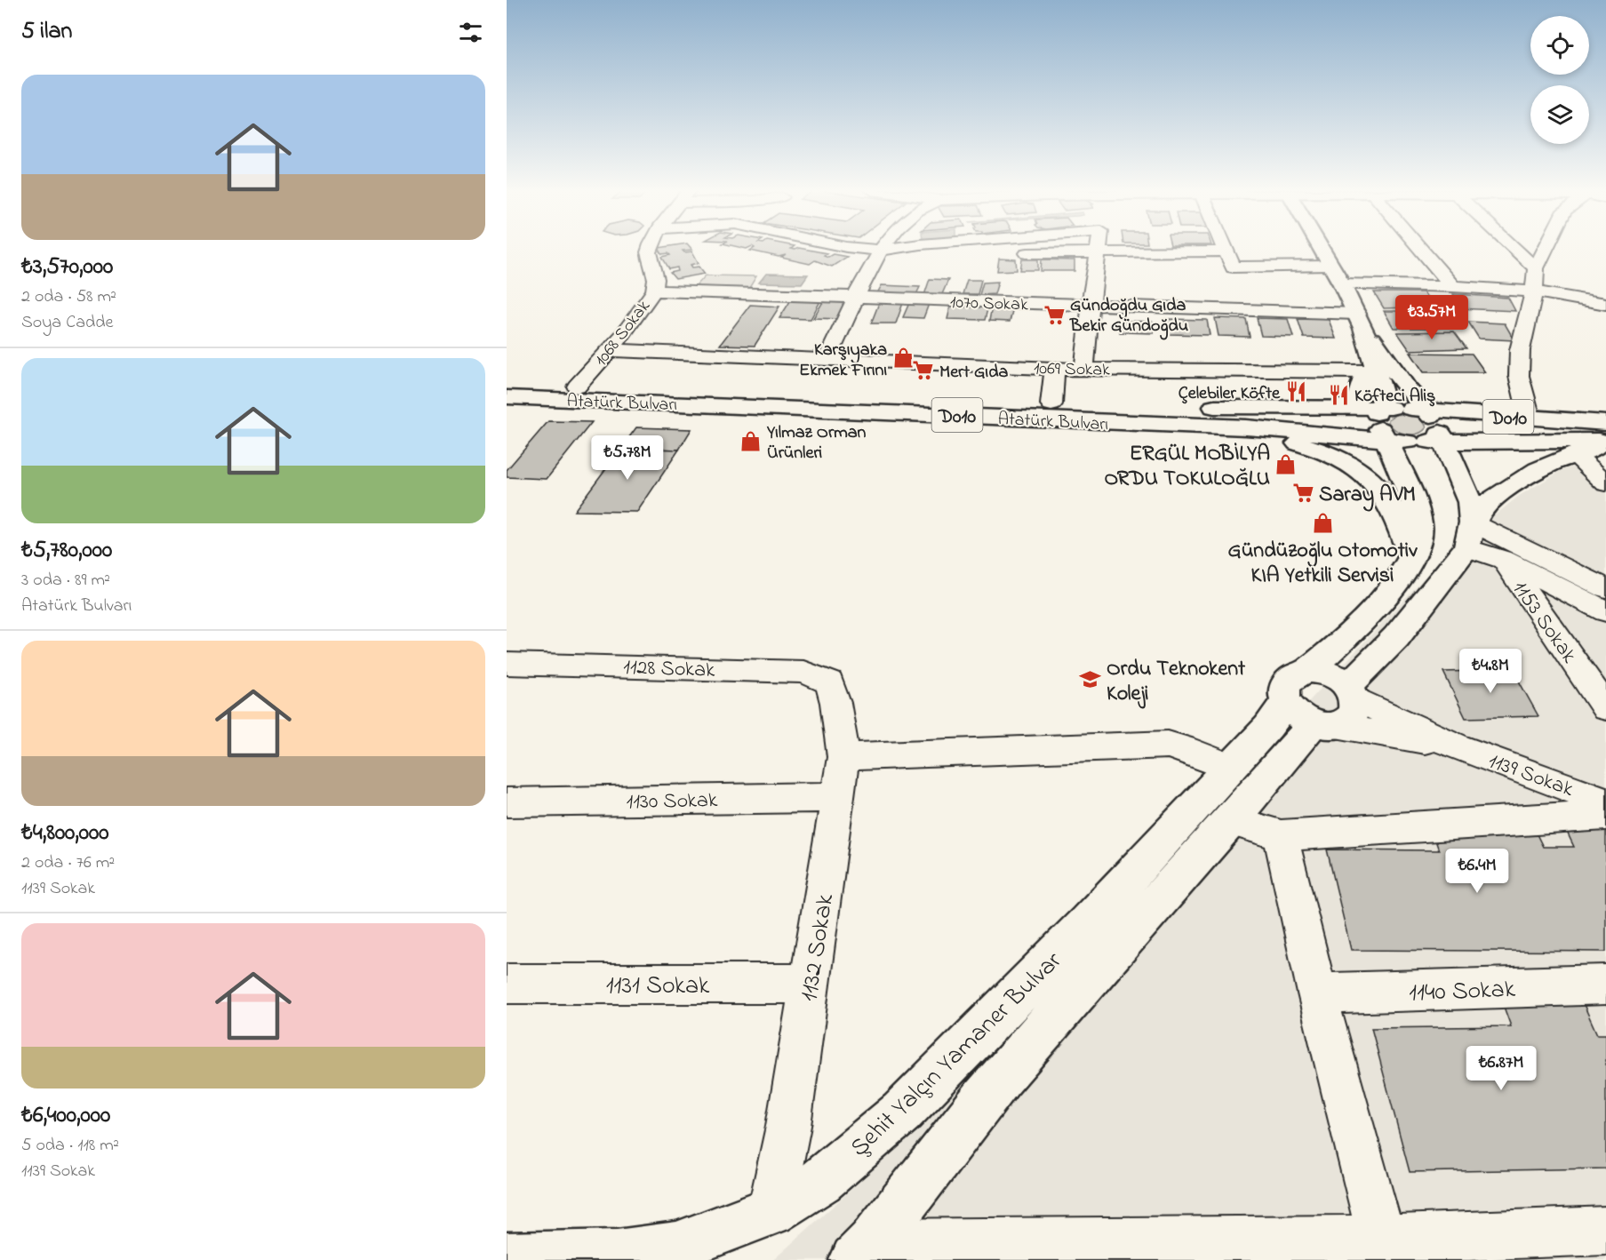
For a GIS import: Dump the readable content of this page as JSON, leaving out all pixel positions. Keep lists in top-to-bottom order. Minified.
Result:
{"streets":{"main road":["Atatürk Bulvarı","D010","Şehit Yalçın Yamaner Bulvar"],"street":["1070 Sokak","1068 Sokak","1069 Sokak","1153 Sokak","1128 Sokak","1139 Sokak","1130 Sokak","1132 Sokak","1131 Sokak","1140 Sokak"]},"crossings":[["1070 Sokak","1068 Sokak"],["1068 Sokak","1069 Sokak"],["1068 Sokak","Atatürk Bulvarı"],["Atatürk Bulvarı","Şehit Yalçın Yamaner Bulvar"],["1128 Sokak","1132 Sokak"],["1139 Sokak","Şehit Yalçın Yamaner Bulvar"],["1130 Sokak","1132 Sokak"],["1132 Sokak","1131 Sokak"],["1132 Sokak","Şehit Yalçın Yamaner Bulvar"]],"places":{"supermarket":["Gündoğdu Gıda Bekir Gündoğdu","Mert Gıda","Saray AVM"],"shop":["Karşıyaka Ekmek Fırını","Yılmaz Orman Ürünleri","ERGÜL MOBİLYA ORDU TOKULOĞLU","Gündüzoğlu Otomotiv KIA Yetkili Servisi"],"restaurant":["Çelebiler Köfte","Köfteci Aliş"],"school or university":["Ordu Teknokent Koleji"]},"page":{"heading":"5 ilan","list":[{"name":"₺3,570,000","note":"2 oda · 58 m² · Soya Cadde"},{"name":"₺5,780,000","note":"3 oda · 89 m² · Atatürk Bulvarı"},{"name":"₺4,800,000","note":"2 oda · 76 m² · 1139 Sokak"},{"name":"₺6,400,000","note":"5 oda · 118 m² · 1139 Sokak"}],"price":["₺3.57M","₺5.78M","₺4.8M","₺6.4M","₺6.87M"]}}
